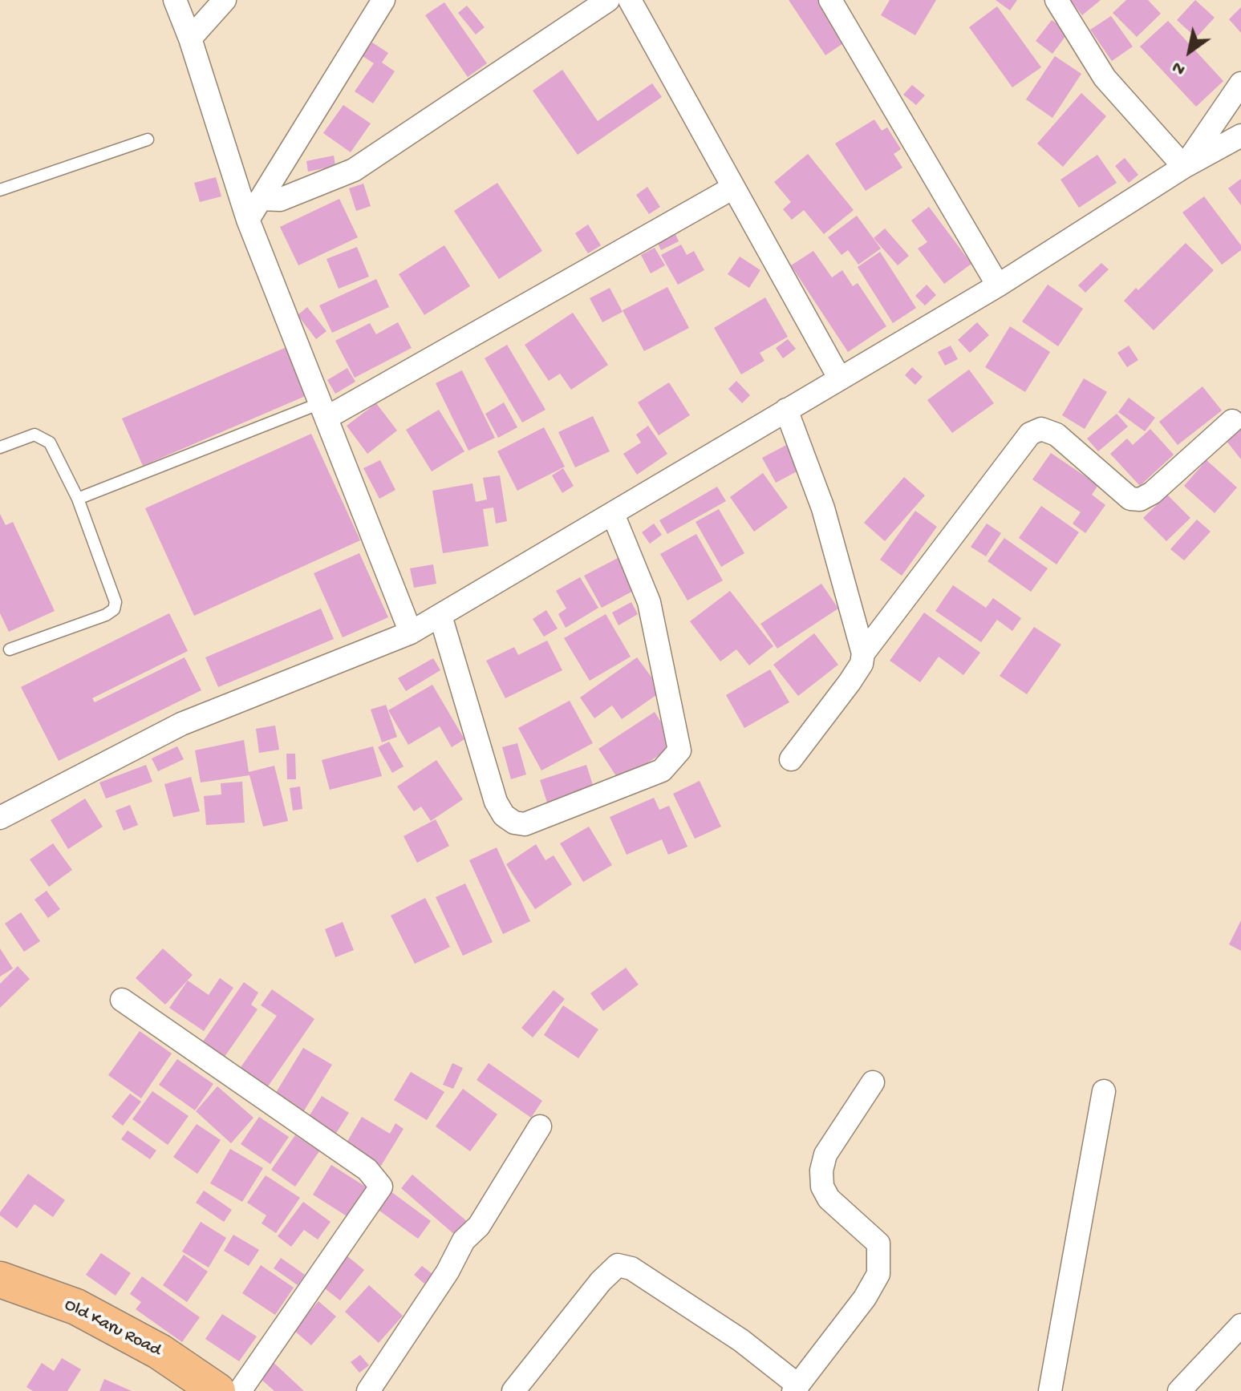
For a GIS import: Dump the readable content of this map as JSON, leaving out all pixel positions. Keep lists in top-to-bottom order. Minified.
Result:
{"streets":{"main road":["Old Karu Road"]},"north":"bottom left"}
